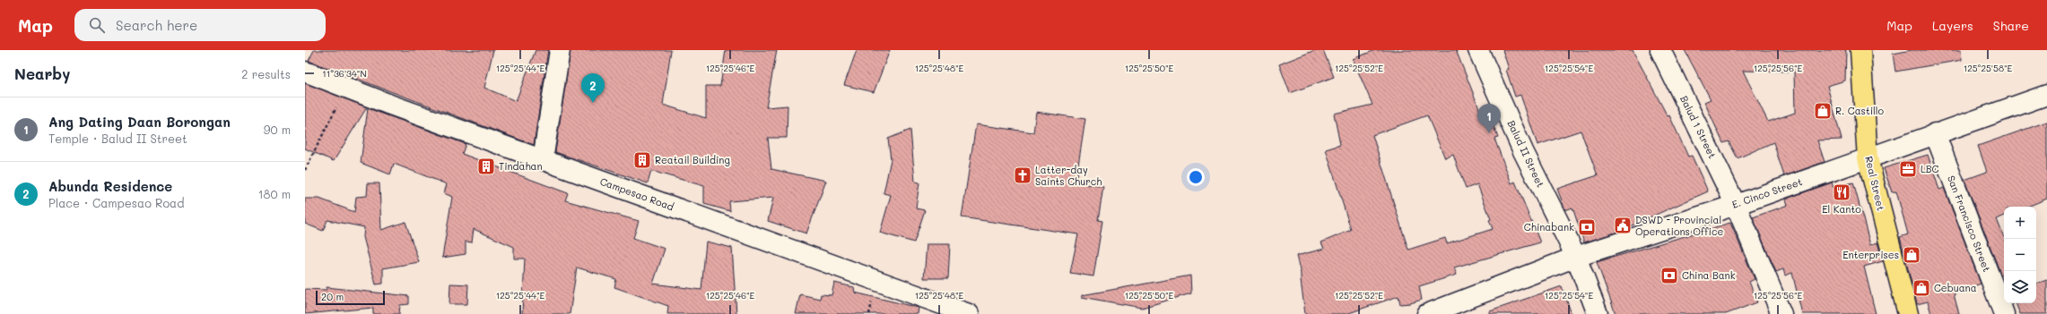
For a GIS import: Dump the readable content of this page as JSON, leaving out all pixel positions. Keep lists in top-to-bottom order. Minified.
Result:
{"streets":{"main road":["Real Street"],"street":["Balud 1 Street","Balud II Street","E. Cinco Street","Campesao Road","San Francisco Street"]},"crossings":[["Balud 1 Street","E. Cinco Street"],["Balud II Street","E. Cinco Street"],["Real Street","E. Cinco Street"],["E. Cinco Street","San Francisco Street"]],"places":{"shop":["R. Castillo","Enterprises","Cebuana"],"building":["Reatail Building","Tindahan"],"office":["LBC"],"church":["Latter-day Saints Church"],"restaurant":["El Kanto"],"public building":["DSWD - Provincial Operations Office"],"bank":["Chinabank","China Bank"]},"scale_bar":"20 m","page":{"header":"Map","search":"Search here","nav":["Map","Layers","Share"],"heading":["Nearby","2 results"],"pins":["2","1"],"list":[{"mark":"1","name":"Ang Dating Daan Borongan","note":"Temple · Balud II Street","value":"90 m"},{"mark":"2","name":"Abunda Residence","note":"Place · Campesao Road","value":"180 m"}],"map_buttons":["+","−"],"scale":"20 m"},"coordinates":["125°25'44\"E","125°25'46\"E","125°25'48\"E","125°25'50\"E","125°25'52\"E","125°25'54\"E","125°25'56\"E","125°25'58\"E","11°36'34\"N"]}
